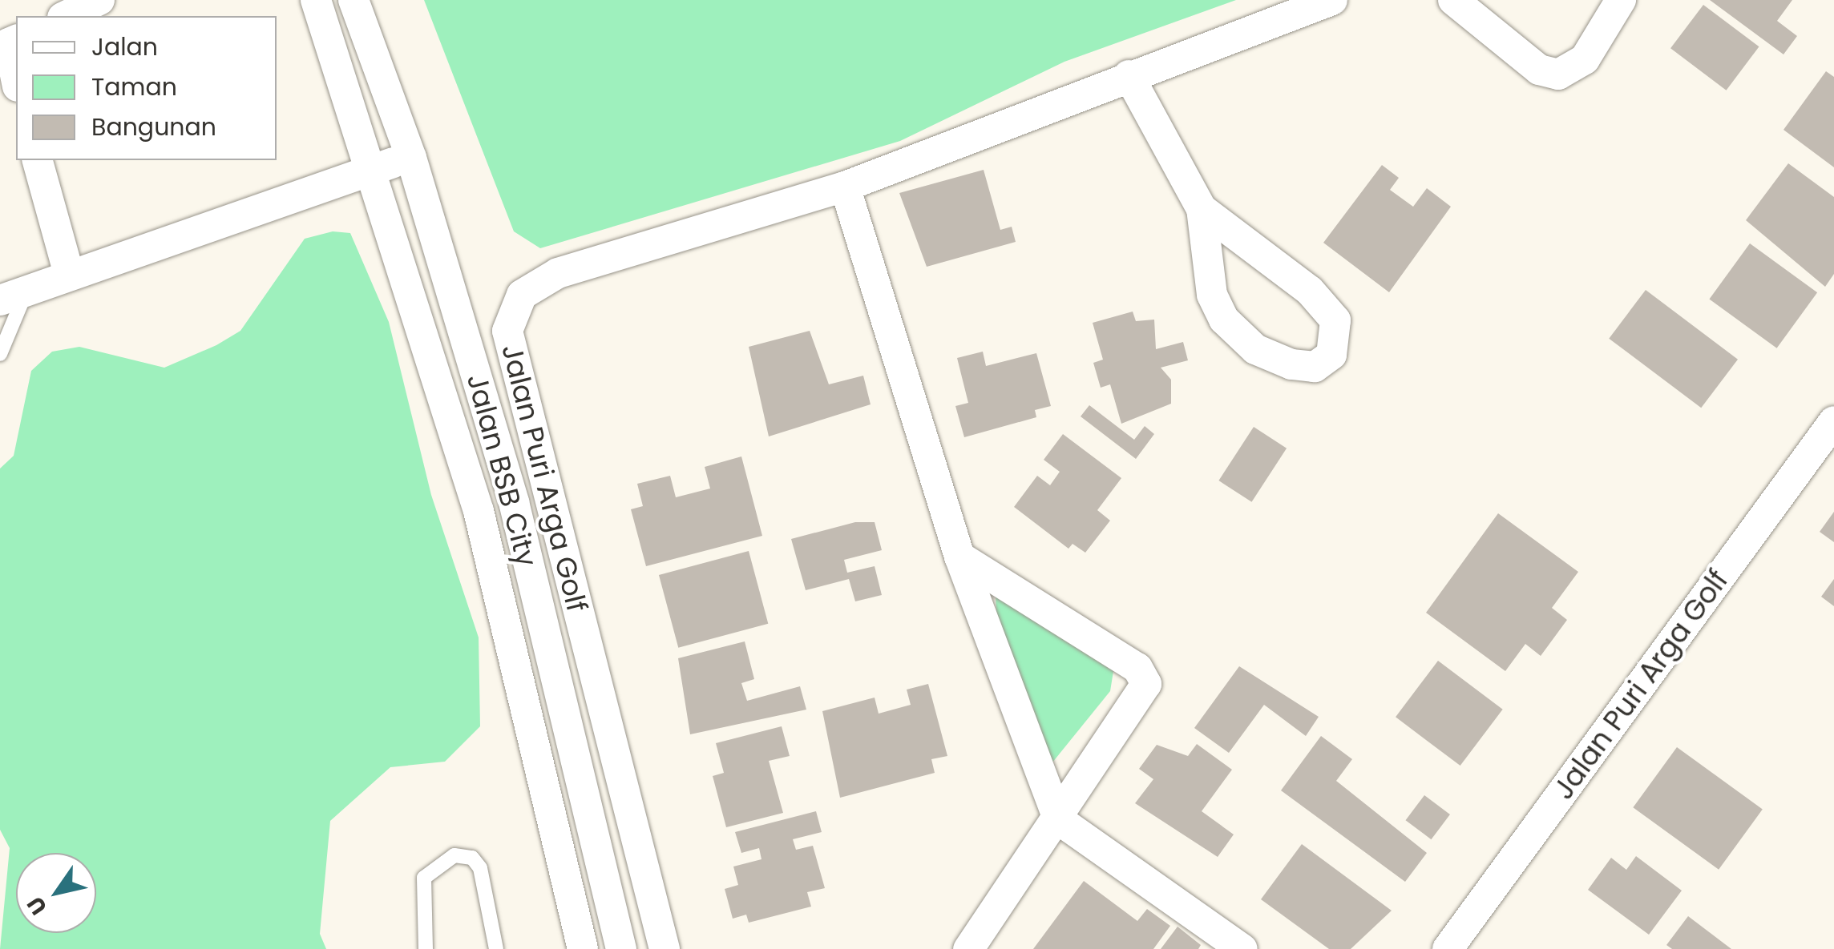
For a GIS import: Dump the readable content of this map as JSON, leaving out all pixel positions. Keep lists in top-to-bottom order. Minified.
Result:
{"streets":{"street":["Jalan BSB City","Jalan Puri Arga Golf"]},"legend":["Jalan","Taman","Bangunan"],"north":"bottom left"}
